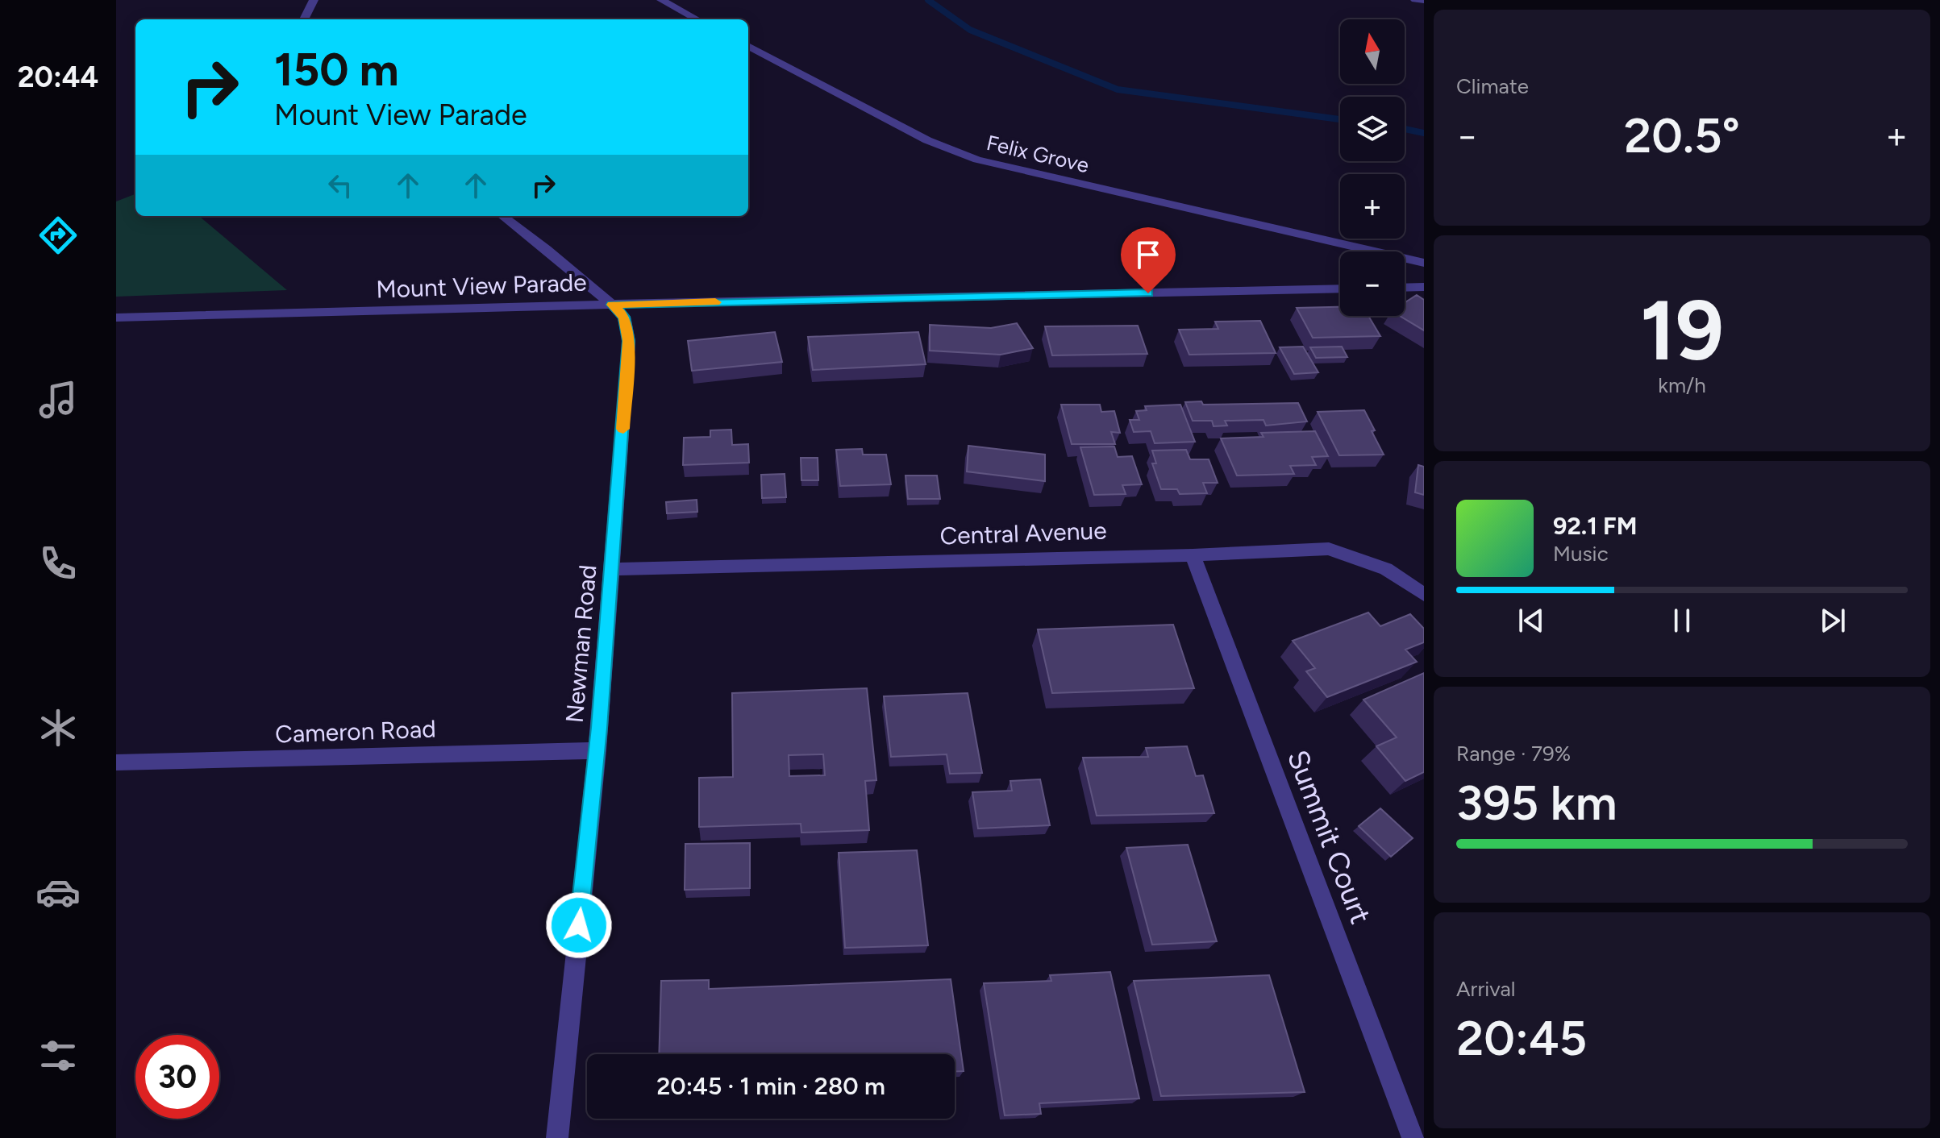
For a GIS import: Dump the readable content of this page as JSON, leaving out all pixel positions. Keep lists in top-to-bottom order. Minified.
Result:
{"streets":{"street":["Felix Grove","Mount View Parade","Central Avenue","Newman Road","Cameron Road","Summit Court"]},"crossings":[["Mount View Parade","Newman Road"],["Central Avenue","Newman Road"],["Central Avenue","Summit Court"],["Newman Road","Cameron Road"]],"north":"top","page":{"tabs":"20:44","tile":["Climate",["19","km/h"],["Range · 79%","395 km"],["Arrival","20:45"]],"map_buttons":["+","−"],"turn":["150 m","Mount View Parade"],"heat":["−","20.5°","+"],"song":["92.1 FM","Music"],"limit":"30","trip":"20:45 · 1 min · 280 m"}}
